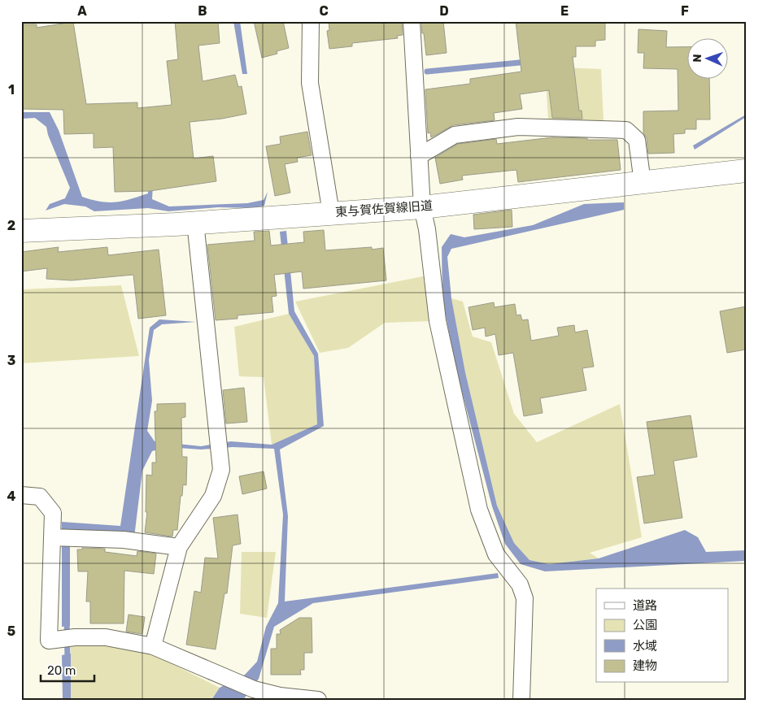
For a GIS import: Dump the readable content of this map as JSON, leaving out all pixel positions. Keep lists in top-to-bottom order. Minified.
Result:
{"streets":{"main road":["東与賀佐賀線旧道"]},"legend":["道路","公園","水域","建物"],"scale_bar":"20 m","north":"left","grid":{"columns":["A","B","C","D","E","F"],"rows":["1","2","3","4","5"]}}
